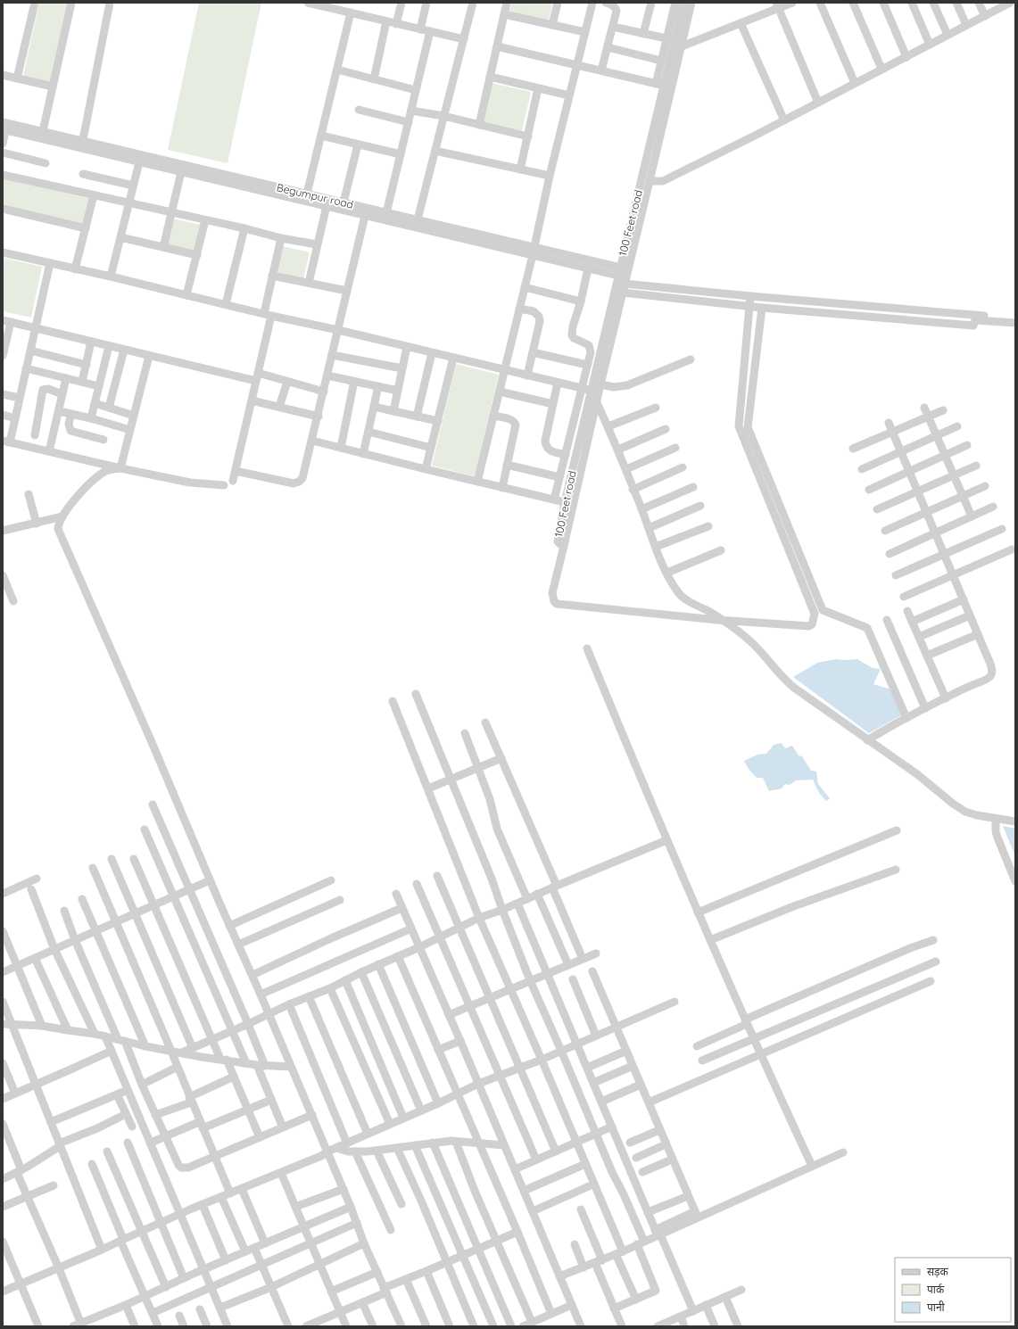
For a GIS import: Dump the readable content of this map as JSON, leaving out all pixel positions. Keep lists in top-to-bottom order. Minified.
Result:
{"streets":{"street":["Begumpur road","100 Feet road"]},"crossings":[["Begumpur road","100 Feet road"]],"legend":["सड़क","पार्क","पानी"]}
